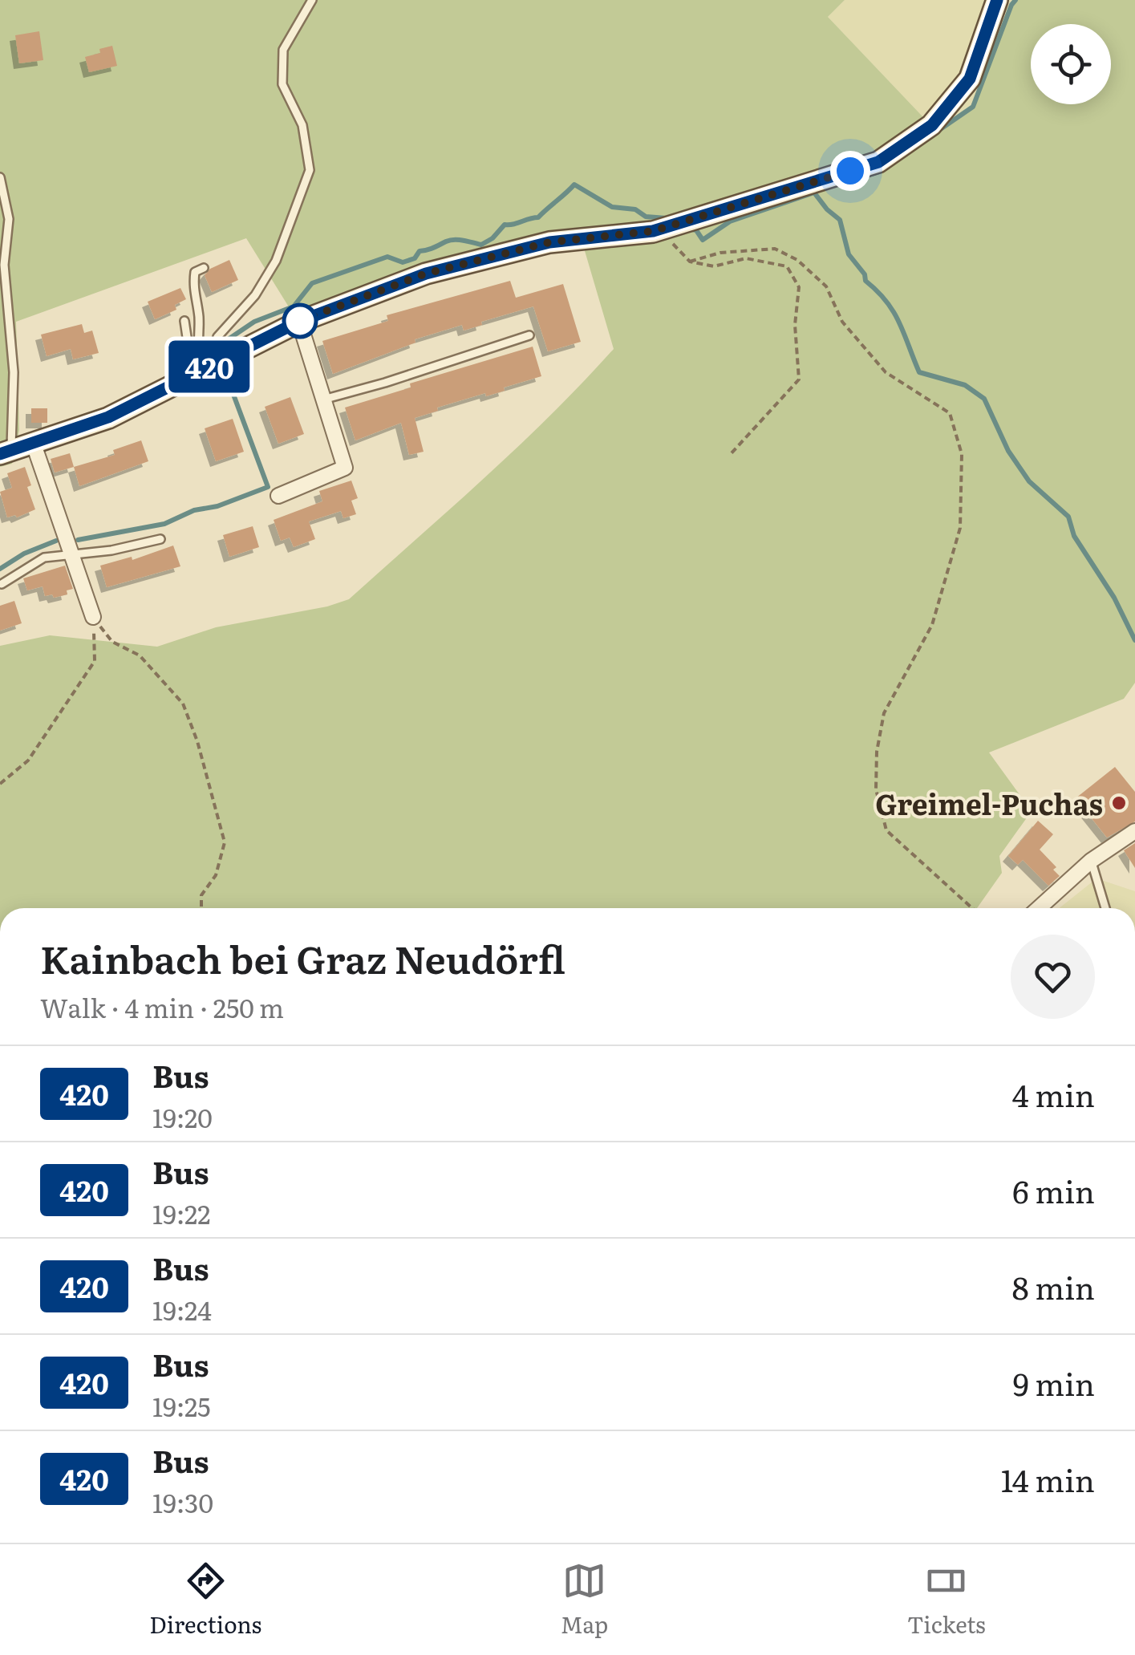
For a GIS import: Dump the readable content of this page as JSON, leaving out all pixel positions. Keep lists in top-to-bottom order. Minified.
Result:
{"places":["Greimel-Puchas"],"lines":["bus line 420"],"page":{"on_map":"420","heading":["Kainbach bei Graz Neudörfl","Walk · 4 min · 250 m"],"list":[{"mark":"420","name":"Bus","note":"19:20","value":"4 min"},{"mark":"420","name":"Bus","note":"19:22","value":"6 min"},{"mark":"420","name":"Bus","note":"19:24","value":"8 min"},{"mark":"420","name":"Bus","note":"19:25","value":"9 min"},{"mark":"420","name":"Bus","note":"19:30","value":"14 min"}],"tabs":["Directions","Map","Tickets"]}}
